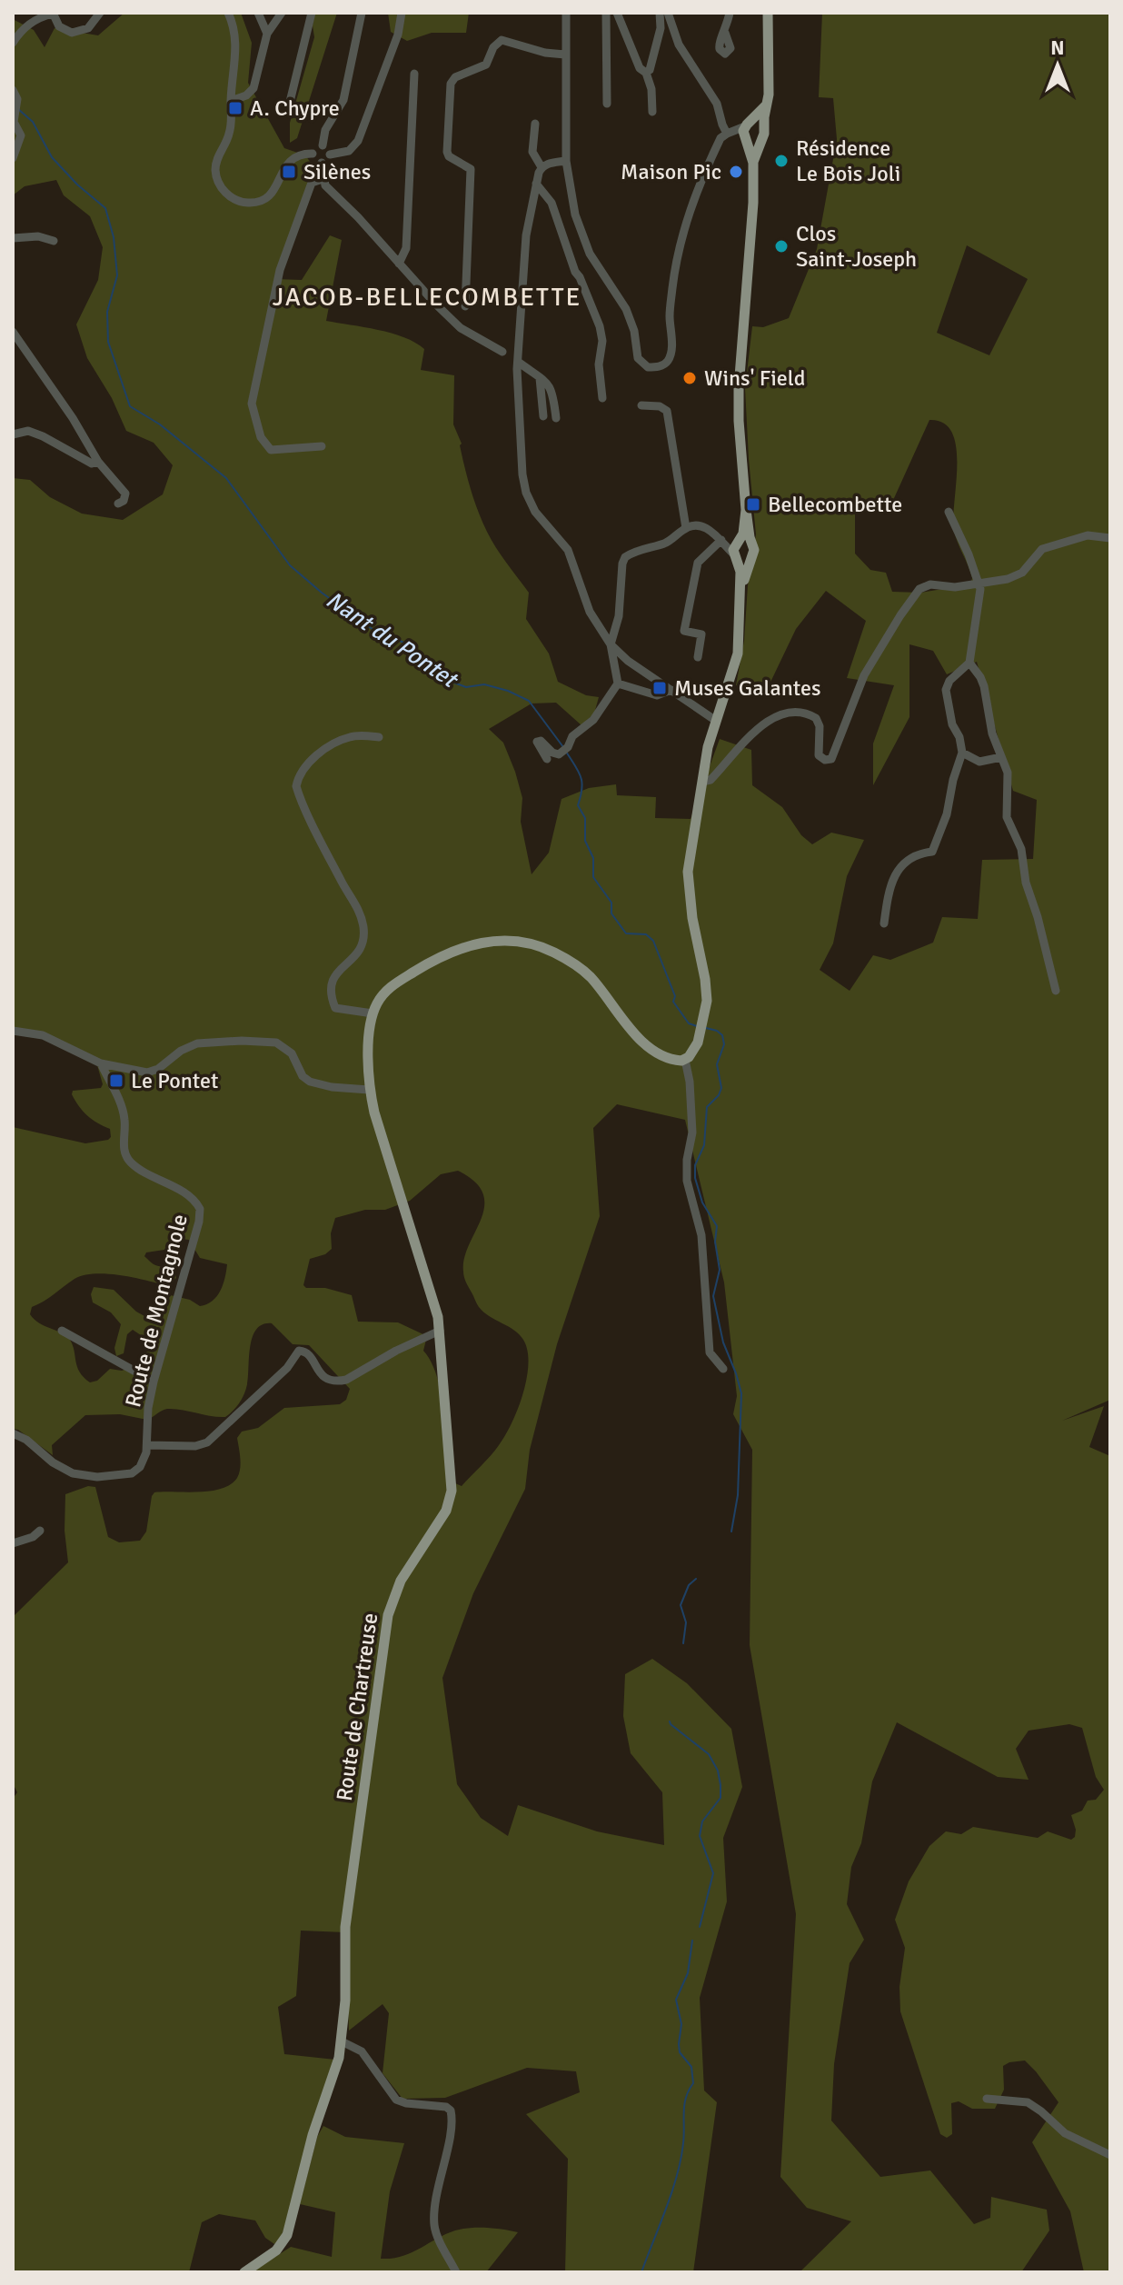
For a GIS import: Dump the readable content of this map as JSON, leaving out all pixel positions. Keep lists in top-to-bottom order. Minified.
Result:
{"streets":{"main road":["Route de Chartreuse"],"street":["Route de Montagnole"]},"districts":["JACOB-BELLECOMBETTE"],"water":["Nant du Pontet"],"places":{"transit":["A. Chypre","Silènes","Bellecombette","Muses Galantes","Le Pontet"],"other":["Résidence Le Bois Joli","Maison Pic","Clos Saint-Joseph","Wins' Field"]},"north":"top"}
